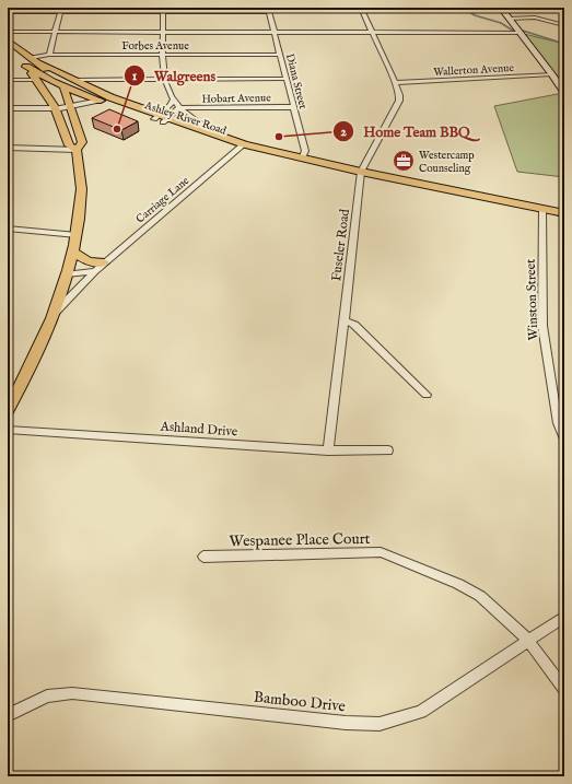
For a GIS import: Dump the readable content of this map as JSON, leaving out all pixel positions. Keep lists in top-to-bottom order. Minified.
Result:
{"streets":{"main road":["Ashley River Road"],"street":["Forbes Avenue","Wallerton Avenue","Diana Street","Hobart Avenue","Carriage Lane","Fuseler Road","Winston Street","Ashland Drive","Wespanee Place Court","Bamboo Drive"]},"crossings":[["Forbes Avenue","Diana Street"],["Diana Street","Hobart Avenue"],["Diana Street","Ashley River Road"],["Ashley River Road","Carriage Lane"],["Ashley River Road","Fuseler Road"],["Ashley River Road","Winston Street"],["Fuseler Road","Ashland Drive"],["Wespanee Place Court","Bamboo Drive"]],"places":{"other":["Walgreens","Home Team BBQ"],"office":["Westercamp Counseling"]}}
